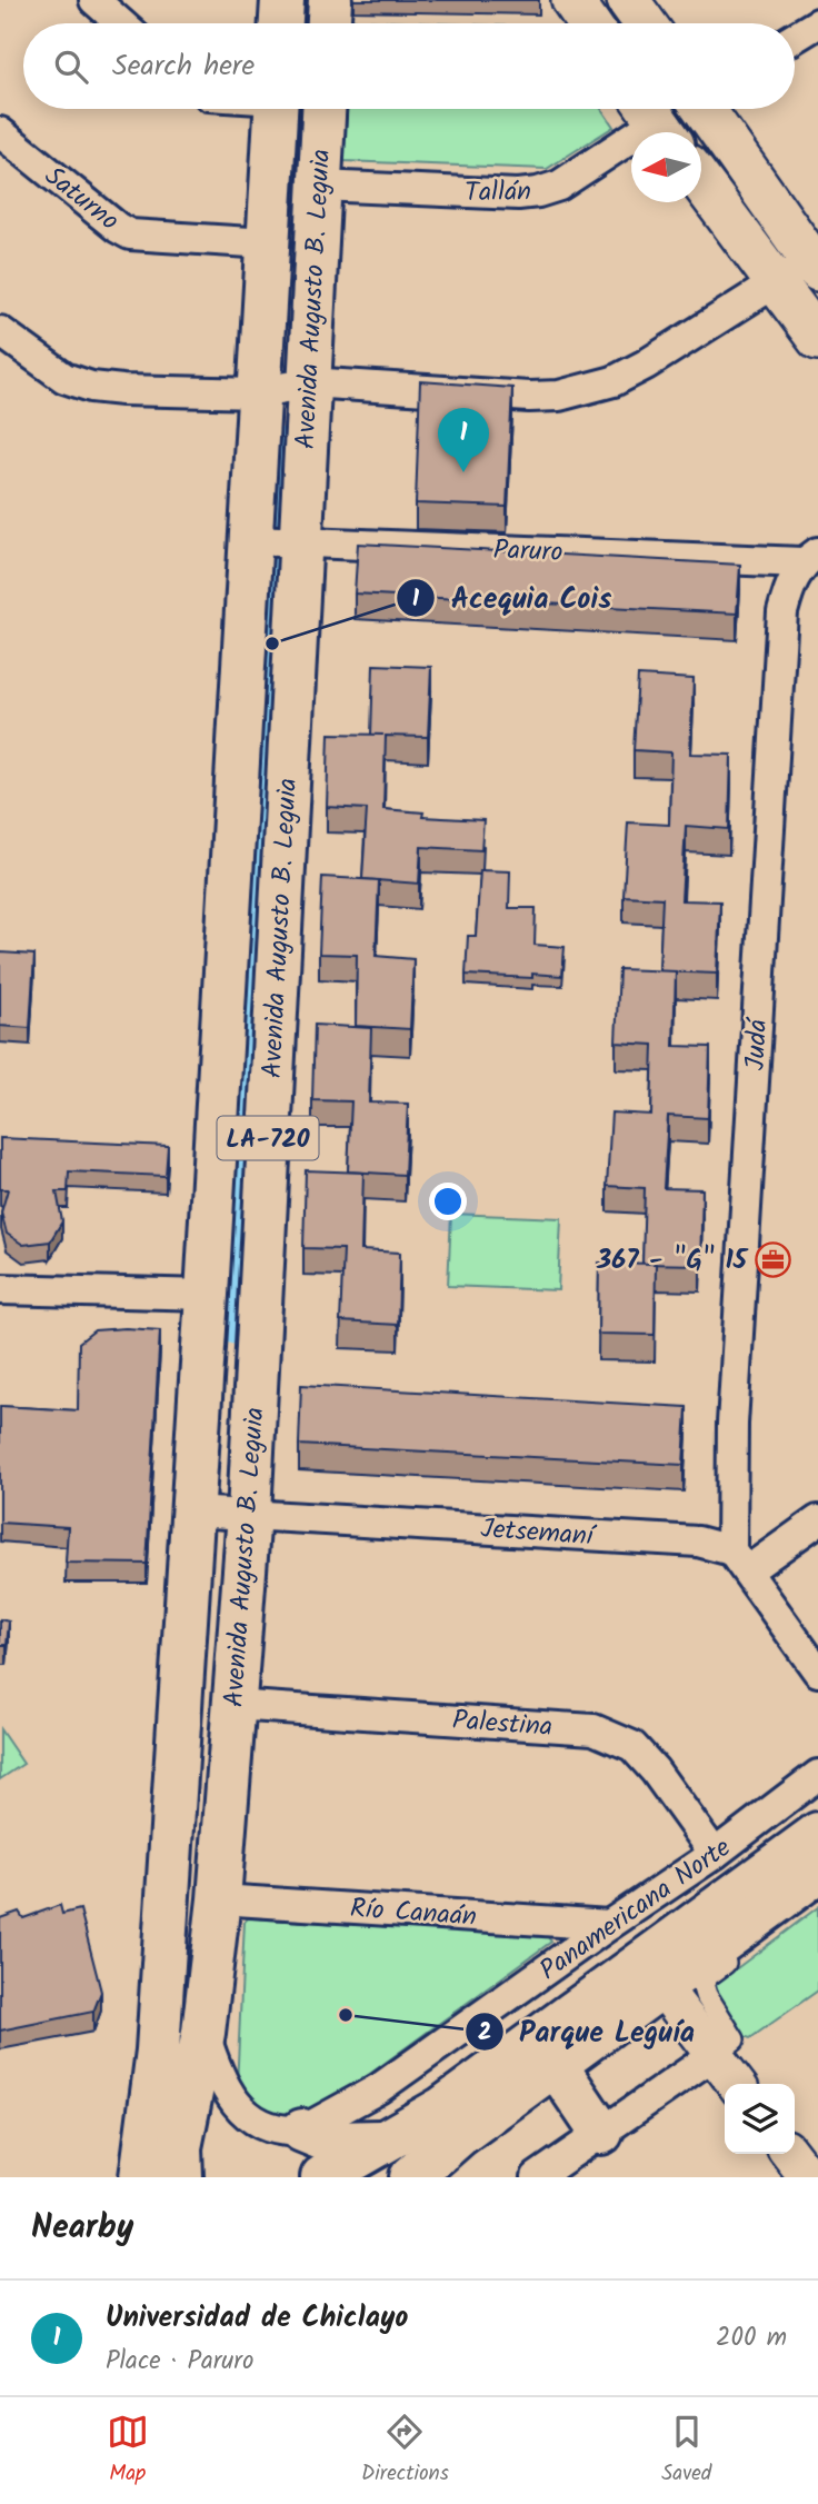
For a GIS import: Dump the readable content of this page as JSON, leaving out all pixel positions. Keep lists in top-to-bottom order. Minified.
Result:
{"streets":{"main road":["Avenida Augusto B. Leguia","LA-720","Panamericana Norte"],"street":["Tallán","Saturno","Paruro","Judá","Jetsemaní","Palestina","Río Canaán"]},"crossings":[["Tallán","Avenida Augusto B. Leguia"],["Saturno","Avenida Augusto B. Leguia"],["Avenida Augusto B. Leguia","Paruro"],["Avenida Augusto B. Leguia","Jetsemaní"],["Avenida Augusto B. Leguia","Palestina"],["Avenida Augusto B. Leguia","Río Canaán"],["Paruro","Judá"],["Judá","Jetsemaní"],["Palestina","Panamericana Norte"],["Panamericana Norte","Río Canaán"]],"places":{"other":["Acequia Cois","Parque Leguía"],"office":["367 - \"G\" 15"]},"north":"left","page":{"search":"Search here","pins":"1","heading":"Nearby","list":[{"mark":"1","name":"Universidad de Chiclayo","note":"Place · Paruro","value":"200 m"}],"nav":["Map","Directions","Saved"]}}
